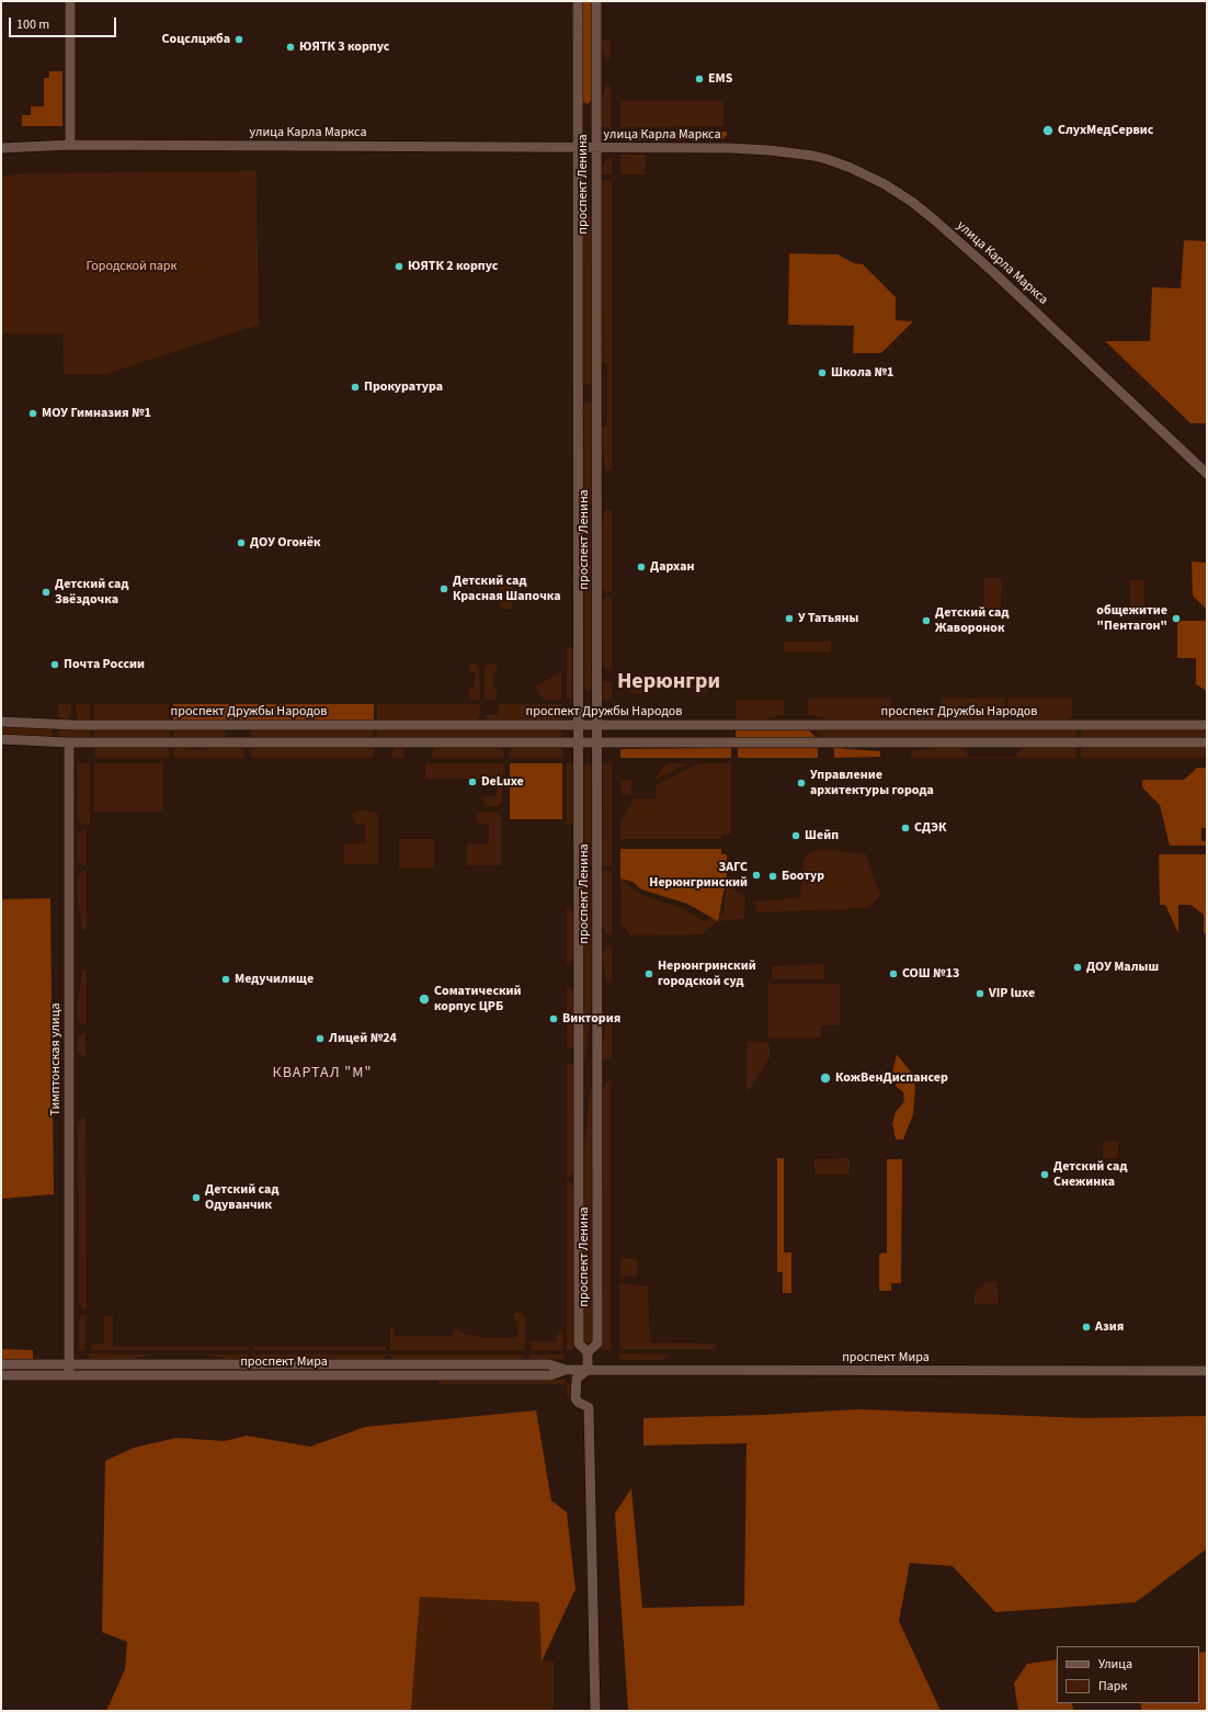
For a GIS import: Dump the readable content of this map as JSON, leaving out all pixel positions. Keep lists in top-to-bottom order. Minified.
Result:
{"streets":{"street":["улица Карла Маркса","проспект Ленина","проспект Дружбы Народов","Тимптонская улица","проспект Мира"]},"crossings":[["улица Карла Маркса","проспект Ленина"],["проспект Ленина","проспект Дружбы Народов"],["проспект Ленина","проспект Мира"],["Тимптонская улица","проспект Мира"]],"districts":["Нерюнгри","КВАРТАЛ \"М\""],"parks":["Городской парк"],"places":["Соцслцжба","ЮЯТК 3 корпус","EMS","СлухМедСервис","ЮЯТК 2 корпус","Школа №1","Прокуратура","МОУ Гимназия №1","ДОУ Огонёк","Дархан","Детский сад Красная Шапочка","Детский сад Звёздочка","У Татьяны","общежитие \"Пентагон\"","Детский сад Жаворонок","Почта России","DeLuxe","Управление архитектуры города","СДЭК","Шейп","ЗАГС Нерюнгринский","Боотур","ДОУ Малыш","Нерюнгринский городской суд","СОШ №13","Медучилище","VIP luxe","Соматический корпус ЦРБ","Виктория","Лицей №24","КожВенДиспансер","Детский сад Снежинка","Детский сад Одуванчик","Азия"],"legend":["Улица","Парк"],"scale_bar":"100 m"}
